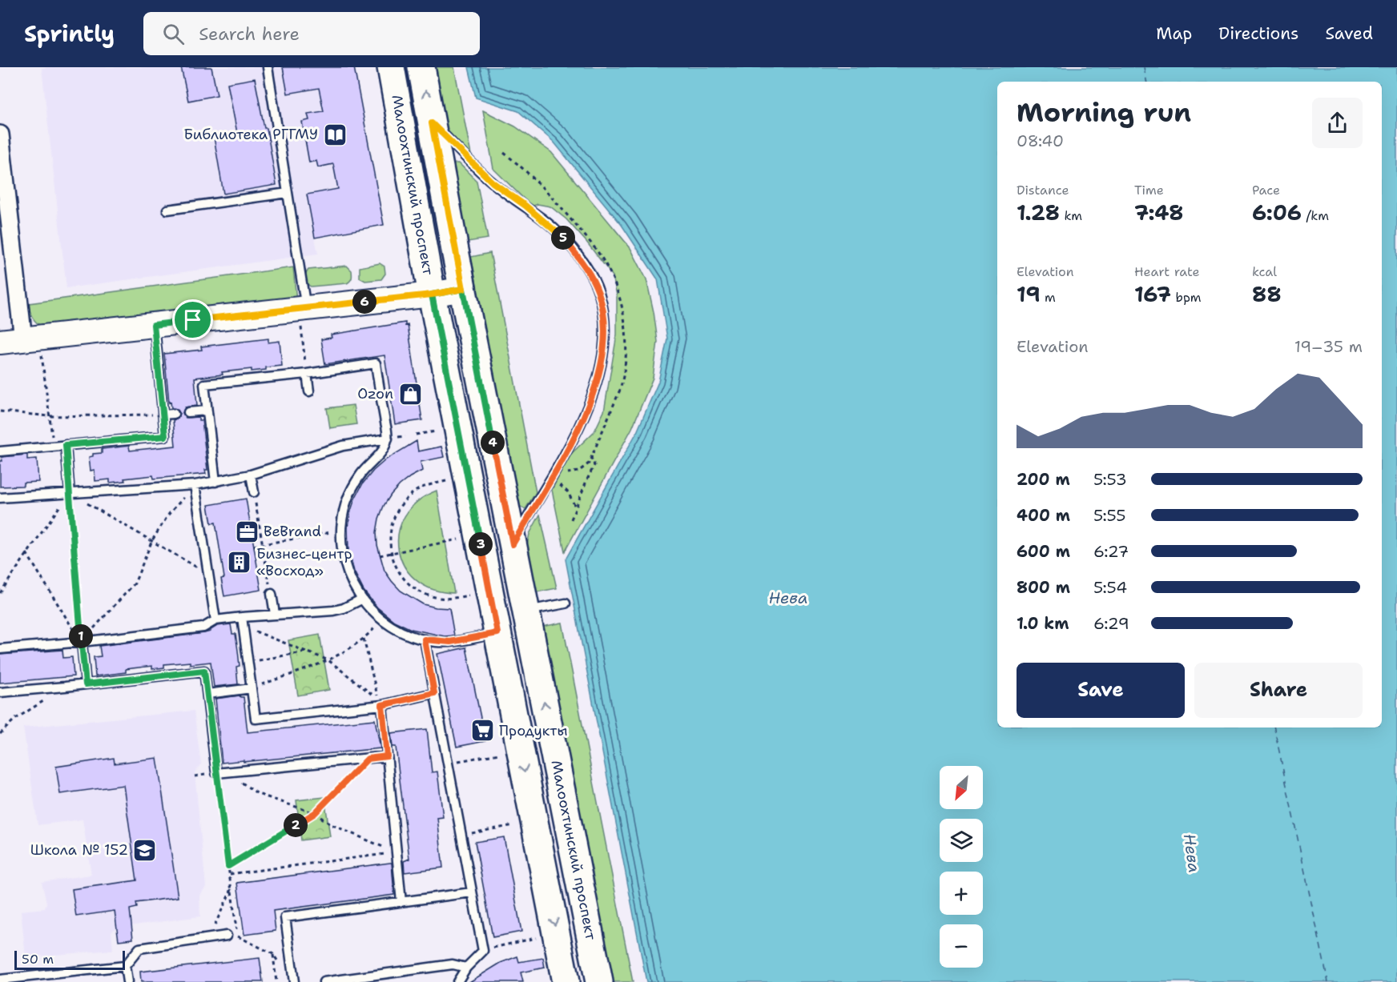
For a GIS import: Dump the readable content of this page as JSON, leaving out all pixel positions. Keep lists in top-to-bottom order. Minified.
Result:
{"streets":{"main road":["Малоохтинский проспект"]},"water":["Нева"],"places":{"library":["Библиотека РГГМУ"],"shop":["Ozon"],"office":["BeBrand"],"building":["Бизнес-центр «Восход»"],"supermarket":["Продукты"],"school or university":["Школа № 152"]},"scale_bar":"50 m","north":"bottom left","page":{"header":"Sprintly","search":"Search here","nav":["Map","Directions","Saved"],"heading":["Morning run","08:40"],"stats":[["Distance","1.28 km"],["Time","7:48"],["Pace","6:06 /km"],["Elevation","19 m"],["Heart rate","167 bpm"],["kcal","88"]],"pins":["5","6","4","3","1","2"],"chart":["Elevation","19–35 m"],"list":[{"name":"200 m","note":"5:53"},{"name":"400 m","note":"5:55"},{"name":"600 m","note":"6:27"},{"name":"800 m","note":"5:54"},{"name":"1.0 km","note":"6:29"}],"buttons":["Save","Share"],"map_buttons":["+","−"],"scale":"50 m"}}
